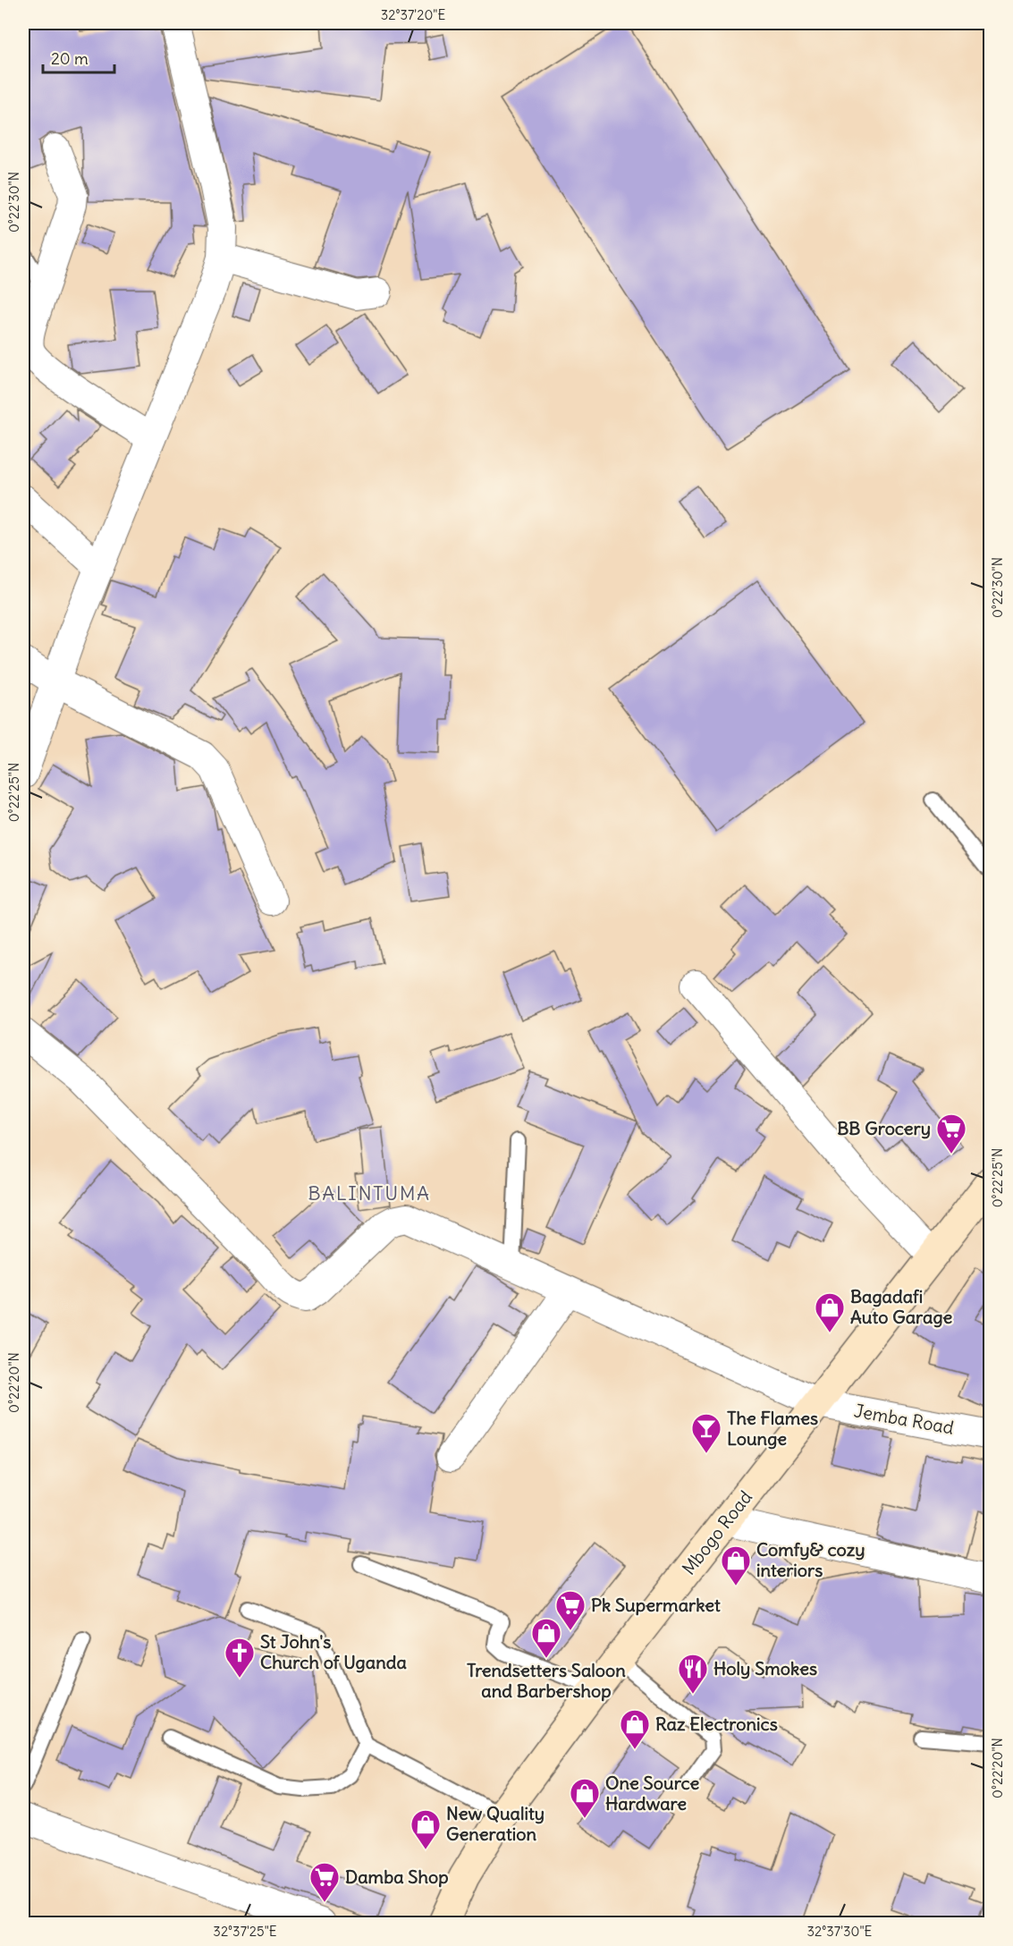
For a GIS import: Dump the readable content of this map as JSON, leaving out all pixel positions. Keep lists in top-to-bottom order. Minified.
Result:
{"streets":{"main road":["Mbogo Road"],"street":["Jemba Road"]},"crossings":[["Jemba Road","Mbogo Road"]],"districts":["BALINTUMA"],"places":{"supermarket":["BB Grocery","Pk Supermarket","Damba Shop"],"shop":["Bagadafi Auto Garage","Comfy& cozy interiors","Trendsetters Saloon and Barbershop","Raz Electronics","One Source Hardware","New Quality Generation"],"bar":["The Flames Lounge"],"church":["St John's Church of Uganda"],"restaurant":["Holy Smokes"]},"scale_bar":"20 m","coordinates":["32°37'20\"E","0°22'30\"N","0°22'25\"N","0°22'20\"N","32°37'25\"E","32°37'30\"E"]}
